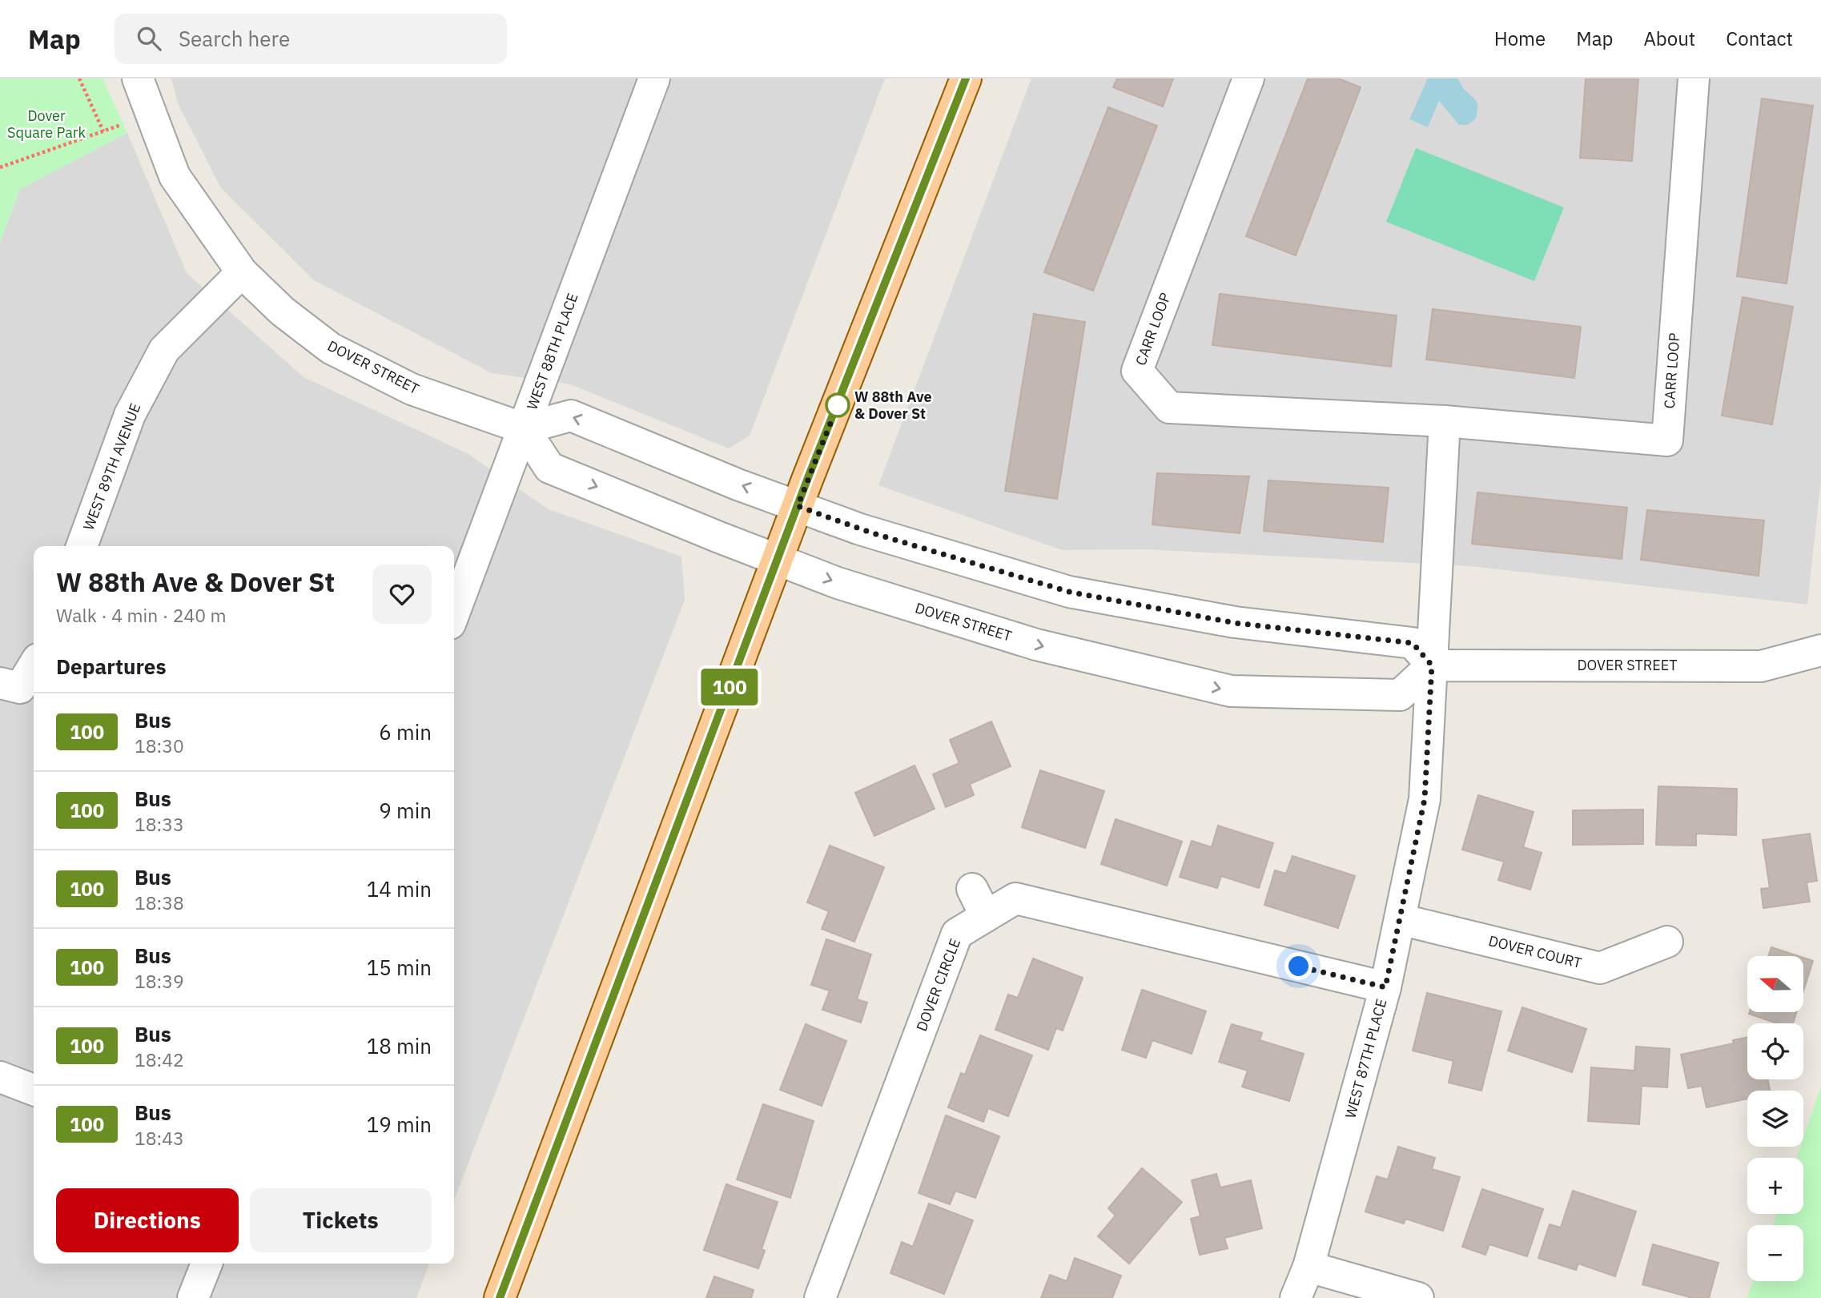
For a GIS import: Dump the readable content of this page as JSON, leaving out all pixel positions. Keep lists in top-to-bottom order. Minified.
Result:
{"streets":{"street":["CARR LOOP","WEST 88TH PLACE","DOVER STREET","WEST 89TH AVENUE","DOVER COURT","DOVER CIRCLE","WEST 87TH PLACE"]},"crossings":[["WEST 88TH PLACE","DOVER STREET"],["DOVER STREET","WEST 89TH AVENUE"],["DOVER STREET","WEST 87TH PLACE"],["DOVER COURT","WEST 87TH PLACE"],["DOVER CIRCLE","WEST 87TH PLACE"]],"parks":["Dover Square Park"],"places":["W 88th Ave & Dover St"],"lines":["bus line 100"],"north":"left","page":{"header":"Map","search":"Search here","nav":["Home","Map","About","Contact"],"on_map":"100","heading":[["W 88th Ave & Dover St","Walk · 4 min · 240 m"],"Departures"],"list":[{"mark":"100","name":"Bus","note":"18:30","value":"6 min"},{"mark":"100","name":"Bus","note":"18:33","value":"9 min"},{"mark":"100","name":"Bus","note":"18:38","value":"14 min"},{"mark":"100","name":"Bus","note":"18:39","value":"15 min"},{"mark":"100","name":"Bus","note":"18:42","value":"18 min"},{"mark":"100","name":"Bus","note":"18:43","value":"19 min"}],"map_buttons":["+","−"],"buttons":["Directions","Tickets"]}}
